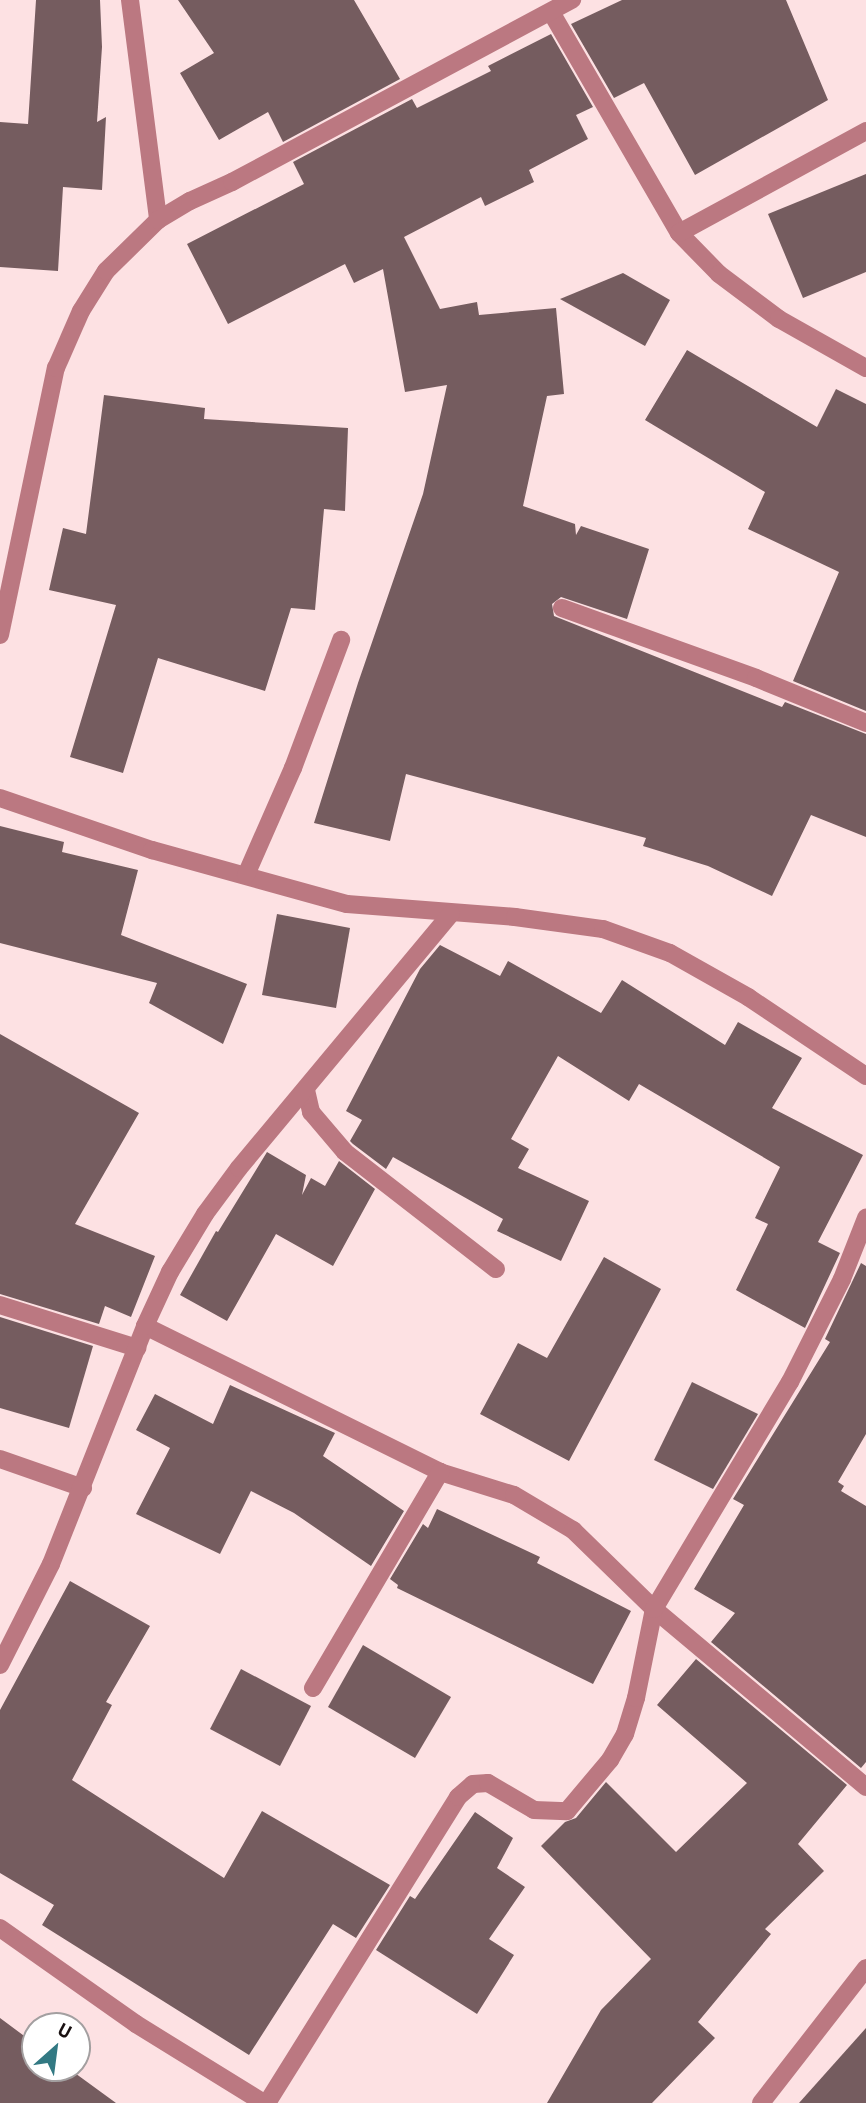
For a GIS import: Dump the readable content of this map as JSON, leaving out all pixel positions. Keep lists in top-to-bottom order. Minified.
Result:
{"north":"top right"}
